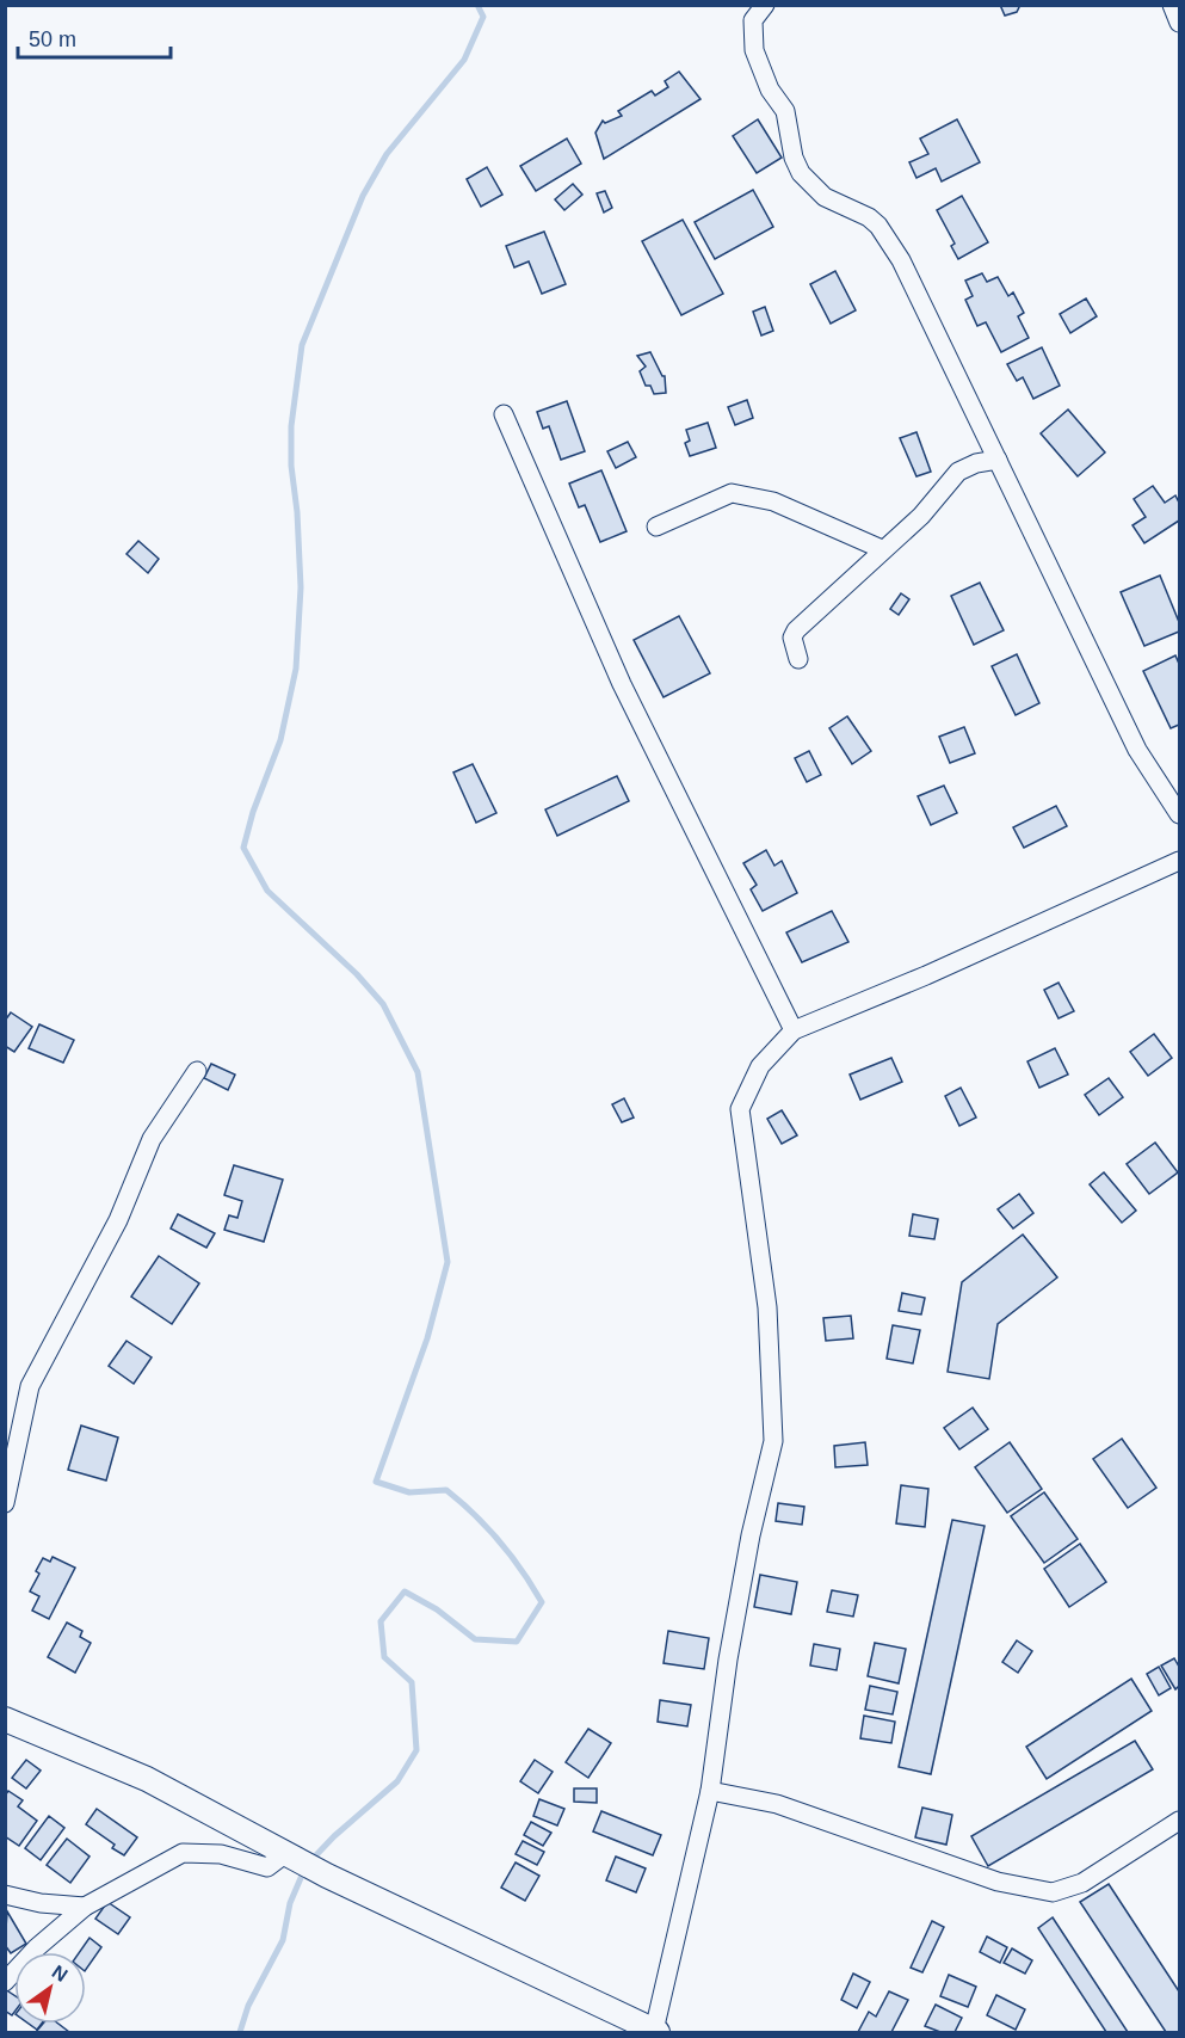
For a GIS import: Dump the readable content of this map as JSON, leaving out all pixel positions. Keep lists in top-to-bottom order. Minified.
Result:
{"scale_bar":"50 m","north":"top right"}
